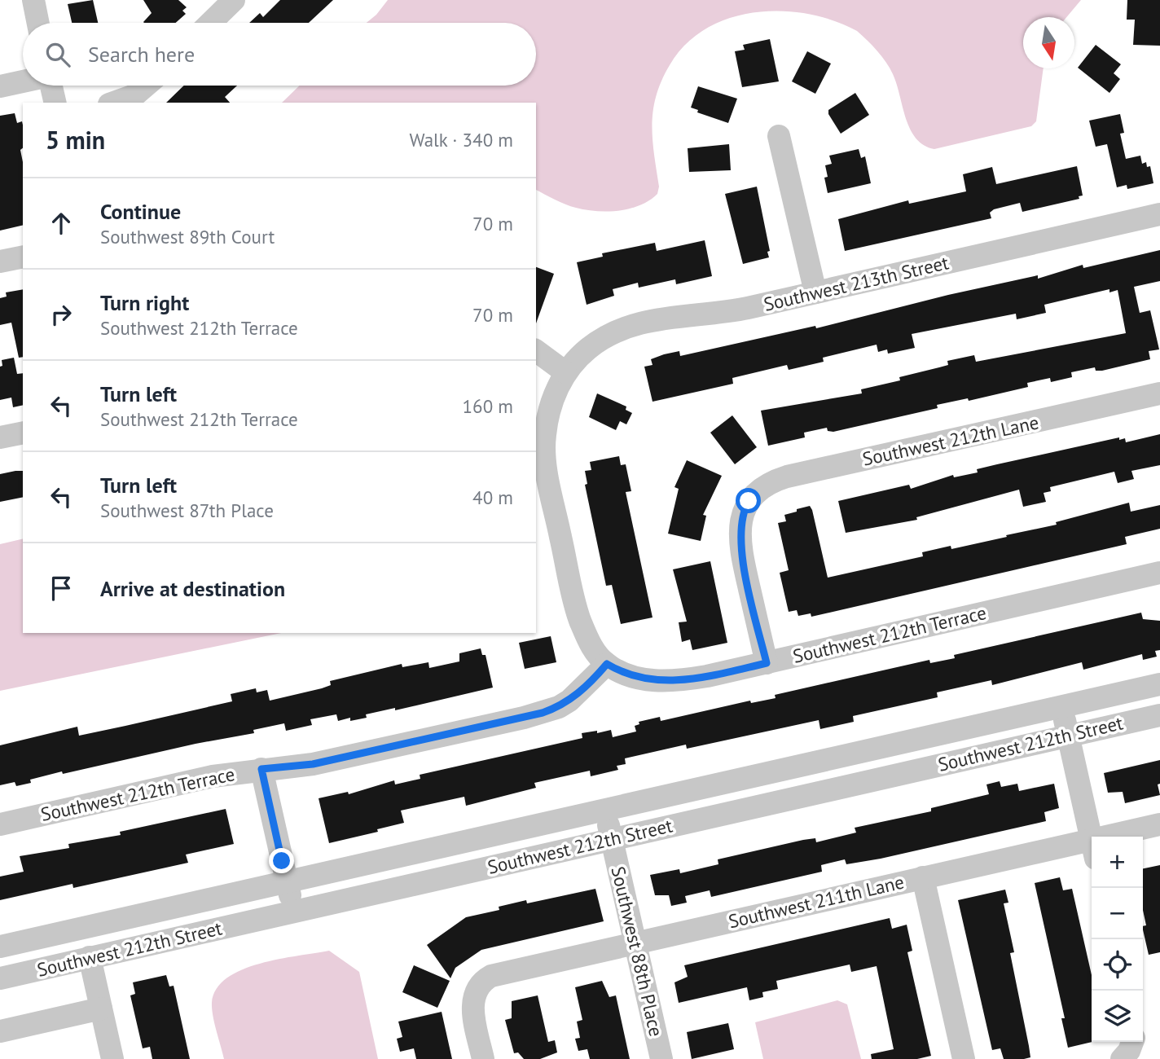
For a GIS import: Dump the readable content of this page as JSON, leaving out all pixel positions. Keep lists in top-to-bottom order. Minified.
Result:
{"streets":{"street":["Southwest 213th Street","Southwest 212th Lane","Southwest 212th Terrace","Southwest 212th Street","Southwest 211th Lane","Southwest 88th Place"]},"crossings":[["Southwest 212th Lane","Southwest 212th Terrace"],["Southwest 212th Street","Southwest 88th Place"],["Southwest 211th Lane","Southwest 88th Place"]],"north":"bottom","page":{"search":"Search here","heading":["5 min","Walk · 340 m"],"list":[["Continue","Southwest 89th Court","70 m"],["Turn right","Southwest 212th Terrace","70 m"],["Turn left","Southwest 212th Terrace","160 m"],["Turn left","Southwest 87th Place","40 m"],"Arrive at destination"],"map_buttons":["+","−"]}}
